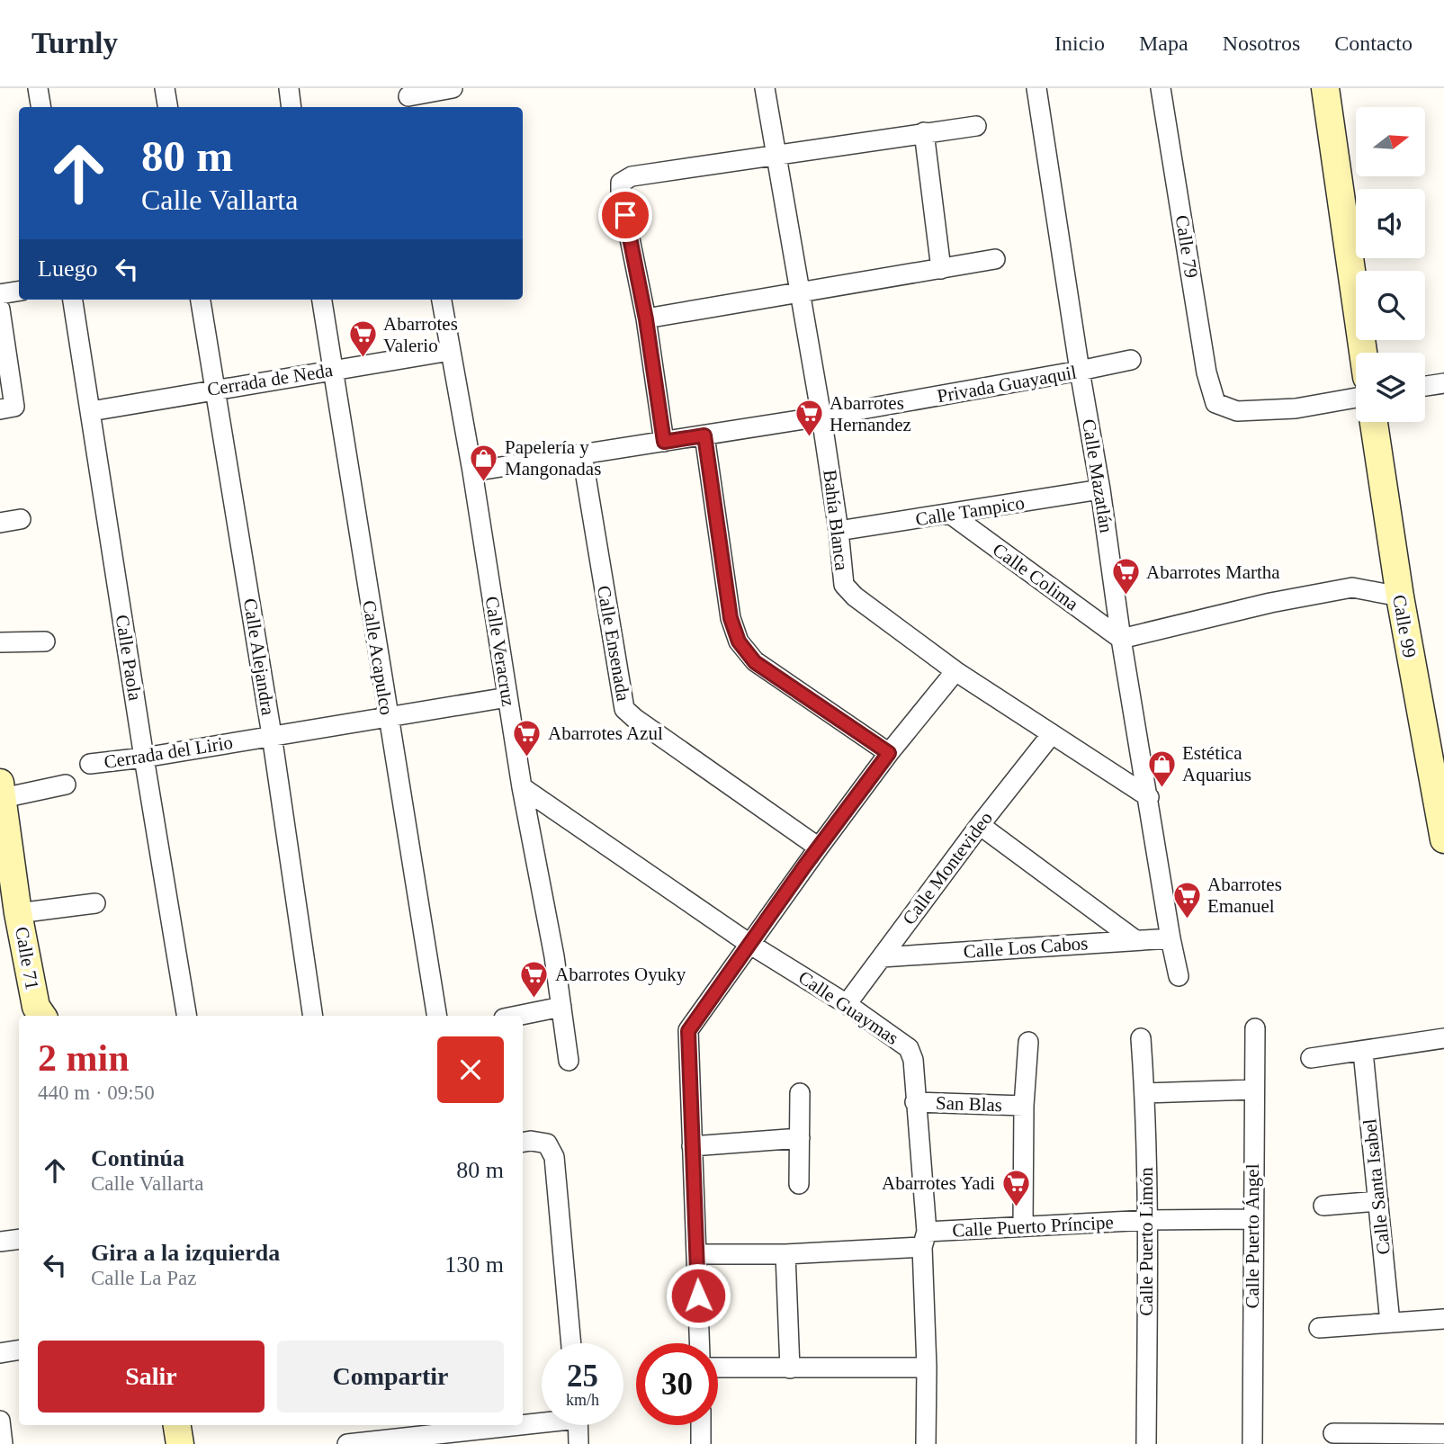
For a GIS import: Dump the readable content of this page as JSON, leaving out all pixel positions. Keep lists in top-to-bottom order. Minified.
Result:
{"streets":{"street":["Calle 79","Cerrada de Neda","Privada Guayaquil","Calle Mazatlán","Calle Tampico","Bahía Blanca","Calle Colima","Calle 99","Calle Ensenada","Calle Veracruz","Calle Alejandra","Calle Paola","Calle Acapulco","Cerrada del Lirio","Calle Montevideo","Calle Los Cabos","Calle 71","Calle Guaymas","San Blas","Calle Santa Isabel","Calle Puerto Príncipe","Calle Puerto Ángel","Calle Puerto Limón"]},"crossings":[["Cerrada de Neda","Calle Veracruz"],["Cerrada de Neda","Calle Alejandra"],["Cerrada de Neda","Calle Paola"],["Cerrada de Neda","Calle Acapulco"],["Privada Guayaquil","Calle Mazatlán"],["Privada Guayaquil","Bahía Blanca"],["Privada Guayaquil","Calle Ensenada"],["Privada Guayaquil","Calle Veracruz"],["Calle Mazatlán","Calle Tampico"],["Calle Mazatlán","Bahía Blanca"],["Calle Mazatlán","Calle Colima"],["Calle Mazatlán","Calle Los Cabos"],["Calle Tampico","Bahía Blanca"],["Calle Tampico","Calle Colima"],["Bahía Blanca","Calle Montevideo"],["Calle Veracruz","Cerrada del Lirio"],["Calle Veracruz","Calle Guaymas"],["Calle Alejandra","Cerrada del Lirio"],["Calle Paola","Cerrada del Lirio"],["Calle Acapulco","Cerrada del Lirio"],["Calle Montevideo","Calle Los Cabos"],["Calle Montevideo","Calle Guaymas"],["Calle Guaymas","San Blas"],["Calle Guaymas","Calle Puerto Príncipe"],["Calle Puerto Príncipe","Calle Puerto Ángel"],["Calle Puerto Príncipe","Calle Puerto Limón"]],"places":{"supermarket":["Abarrotes Valerio","Abarrotes Hernandez","Abarrotes Martha","Abarrotes Azul","Abarrotes Emanuel","Abarrotes Oyuky","Abarrotes Yadi"],"shop":["Papelería y Mangonadas","Estética Aquarius"]},"north":"right","page":{"header":"Turnly","nav":["Inicio","Mapa","Nosotros","Contacto"],"turn":["80 m","Calle Vallarta"],"then":"Luego","heading":["2 min","440 m · 09:50"],"list":[{"name":"Continúa","note":"Calle Vallarta","value":"80 m"},{"name":"Gira a la izquierda","note":"Calle La Paz","value":"130 m"}],"buttons":["Salir","Compartir"],"speed":"25 km/h","limit":"30"}}
